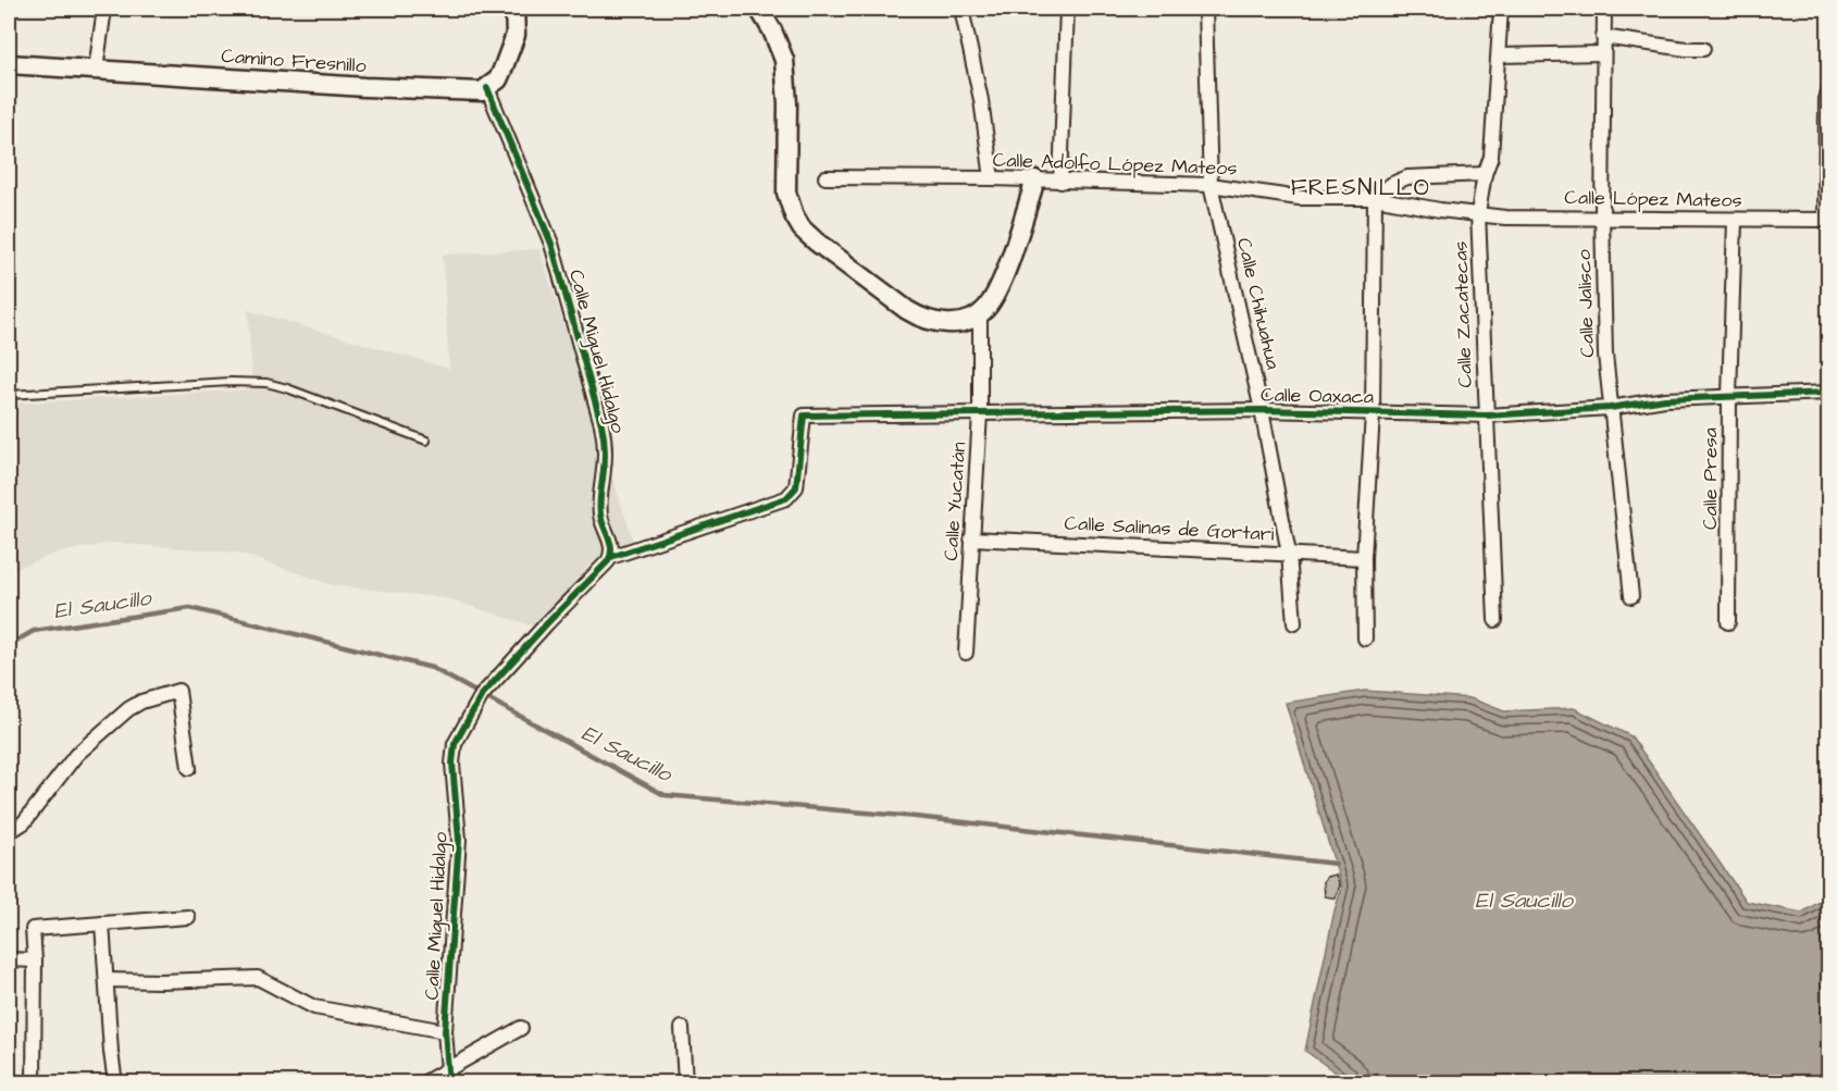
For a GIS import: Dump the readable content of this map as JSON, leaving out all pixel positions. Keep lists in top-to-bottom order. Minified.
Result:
{"streets":{"street":["Camino Fresnillo","Calle Adolfo López Mateos","Calle López Mateos","Calle Chihuahua","Calle Jalisco","Calle Zacatecas","Calle Miguel Hidalgo","Calle Oaxaca","Calle Presa","Calle Yucatán","Calle Salinas de Gortari"]},"crossings":[["Camino Fresnillo","Calle Miguel Hidalgo"],["Calle Adolfo López Mateos","Calle López Mateos"],["Calle Adolfo López Mateos","Calle Chihuahua"],["Calle Adolfo López Mateos","Calle Zacatecas"],["Calle López Mateos","Calle Jalisco"],["Calle López Mateos","Calle Zacatecas"],["Calle López Mateos","Calle Presa"],["Calle Chihuahua","Calle Oaxaca"],["Calle Chihuahua","Calle Salinas de Gortari"],["Calle Jalisco","Calle Oaxaca"],["Calle Zacatecas","Calle Oaxaca"],["Calle Miguel Hidalgo","Calle Oaxaca"],["Calle Oaxaca","Calle Presa"],["Calle Oaxaca","Calle Yucatán"],["Calle Yucatán","Calle Salinas de Gortari"]],"districts":["FRESNILLO"],"water":["El Saucillo"]}
